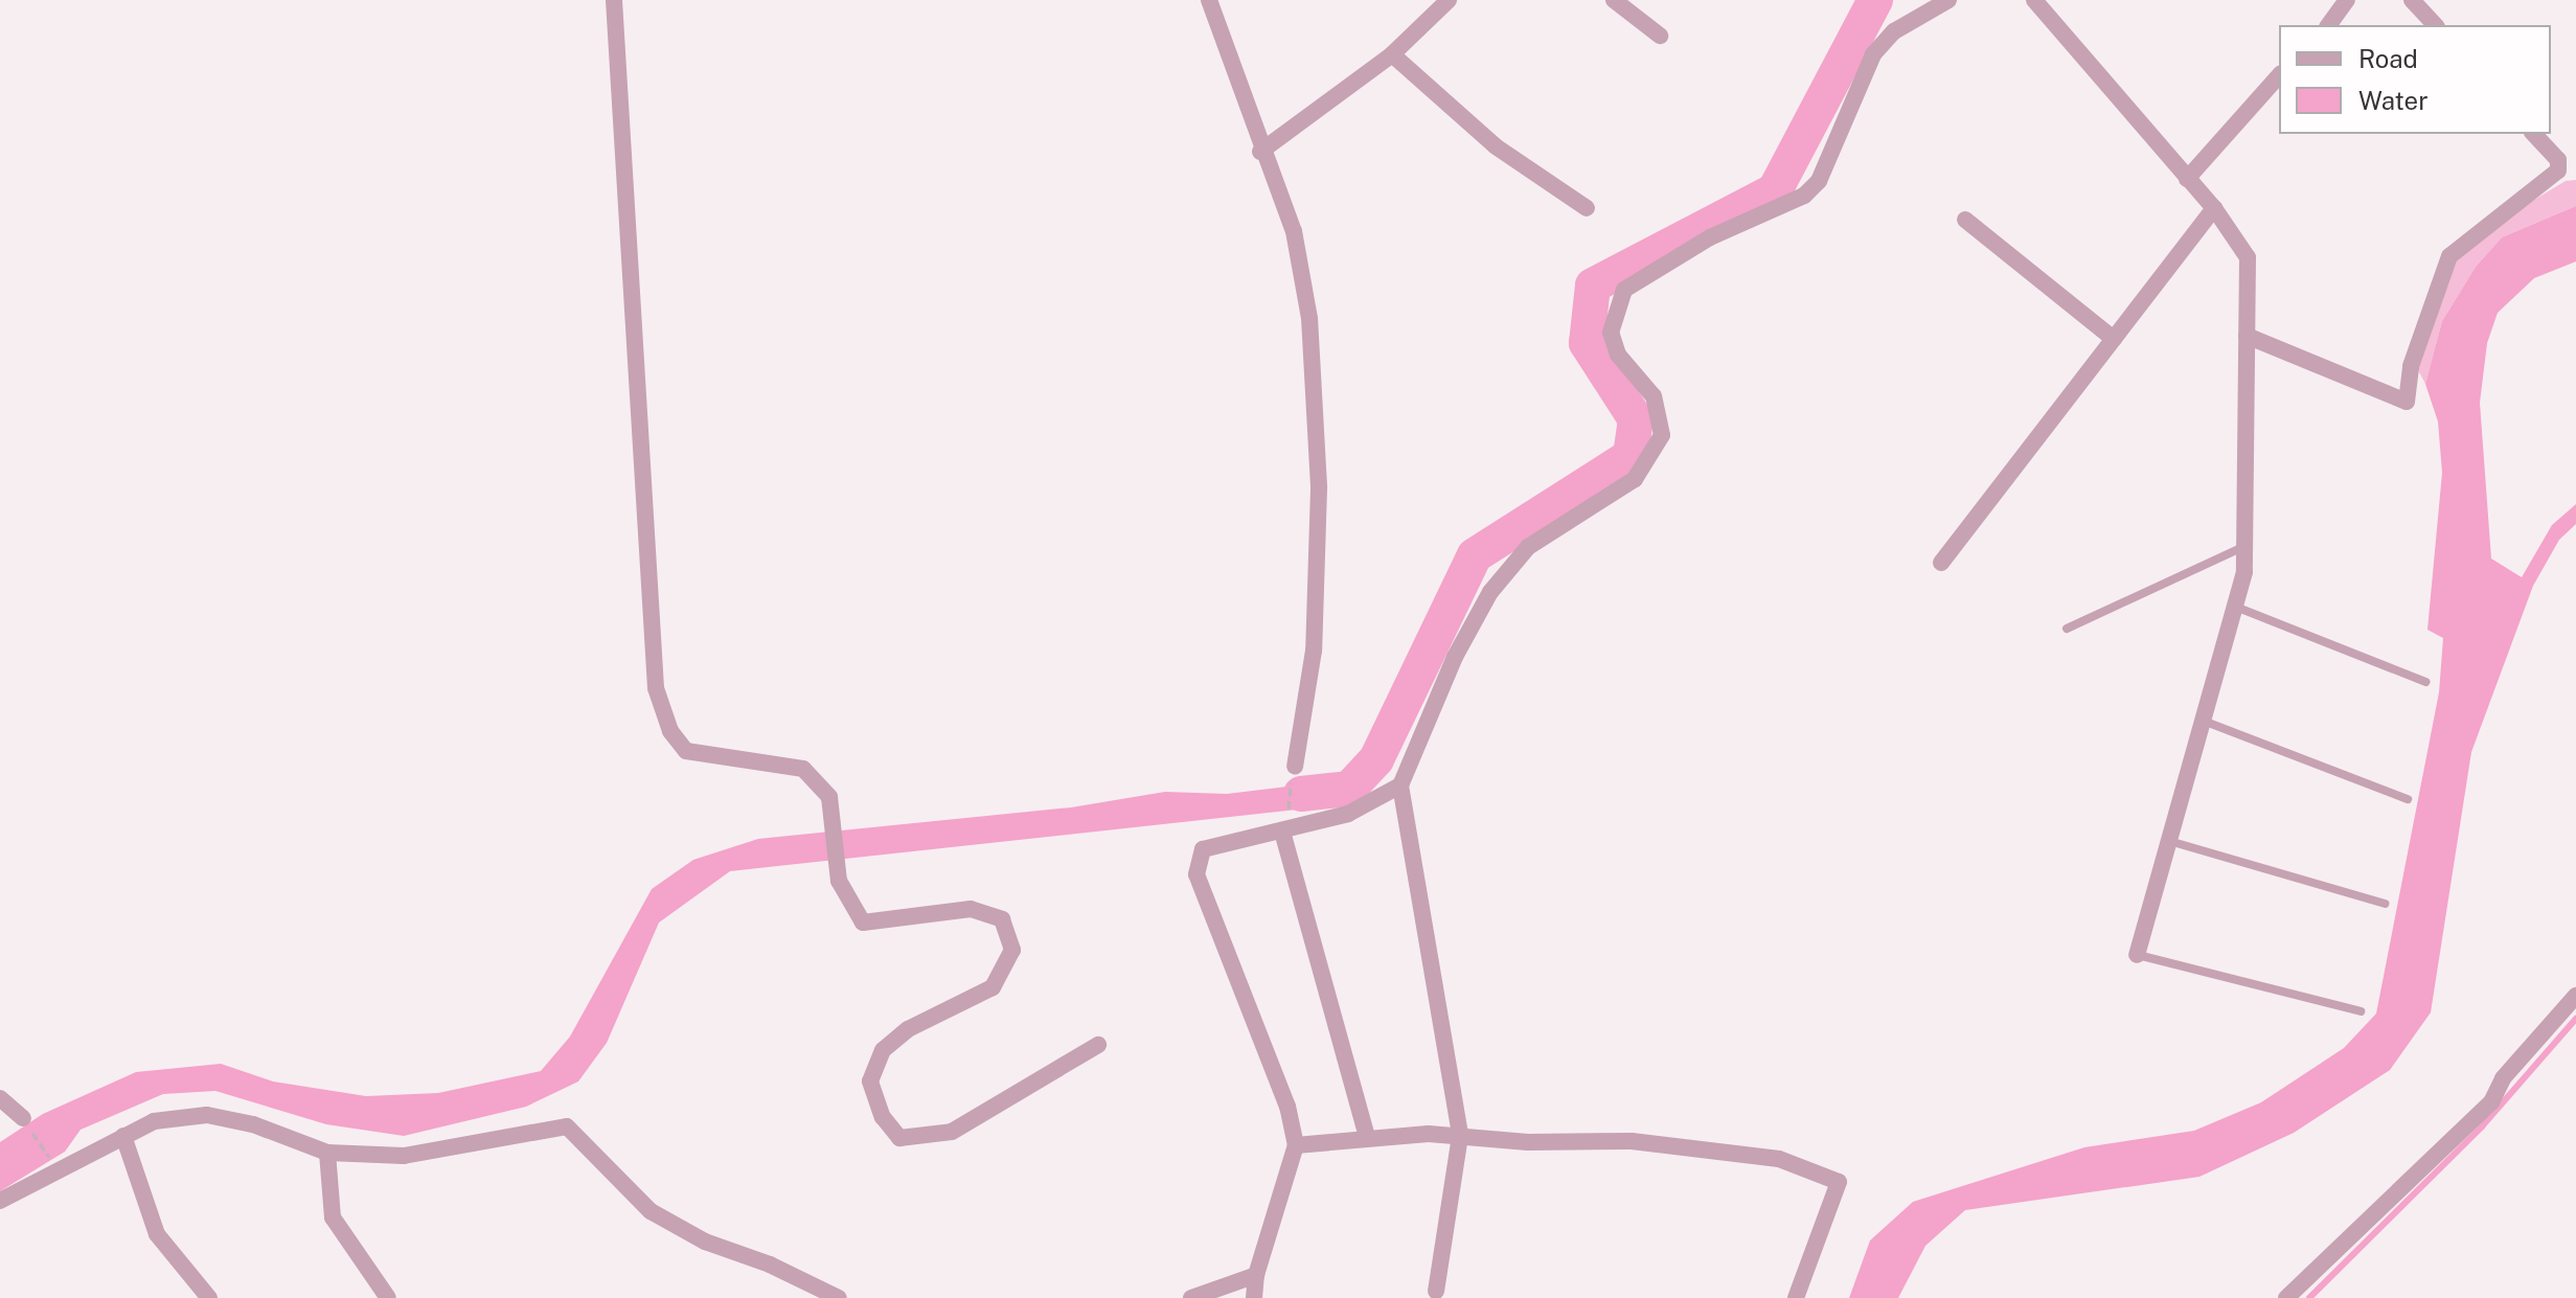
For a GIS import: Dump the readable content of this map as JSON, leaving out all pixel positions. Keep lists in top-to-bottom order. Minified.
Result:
{"legend":["Road","Water"]}
